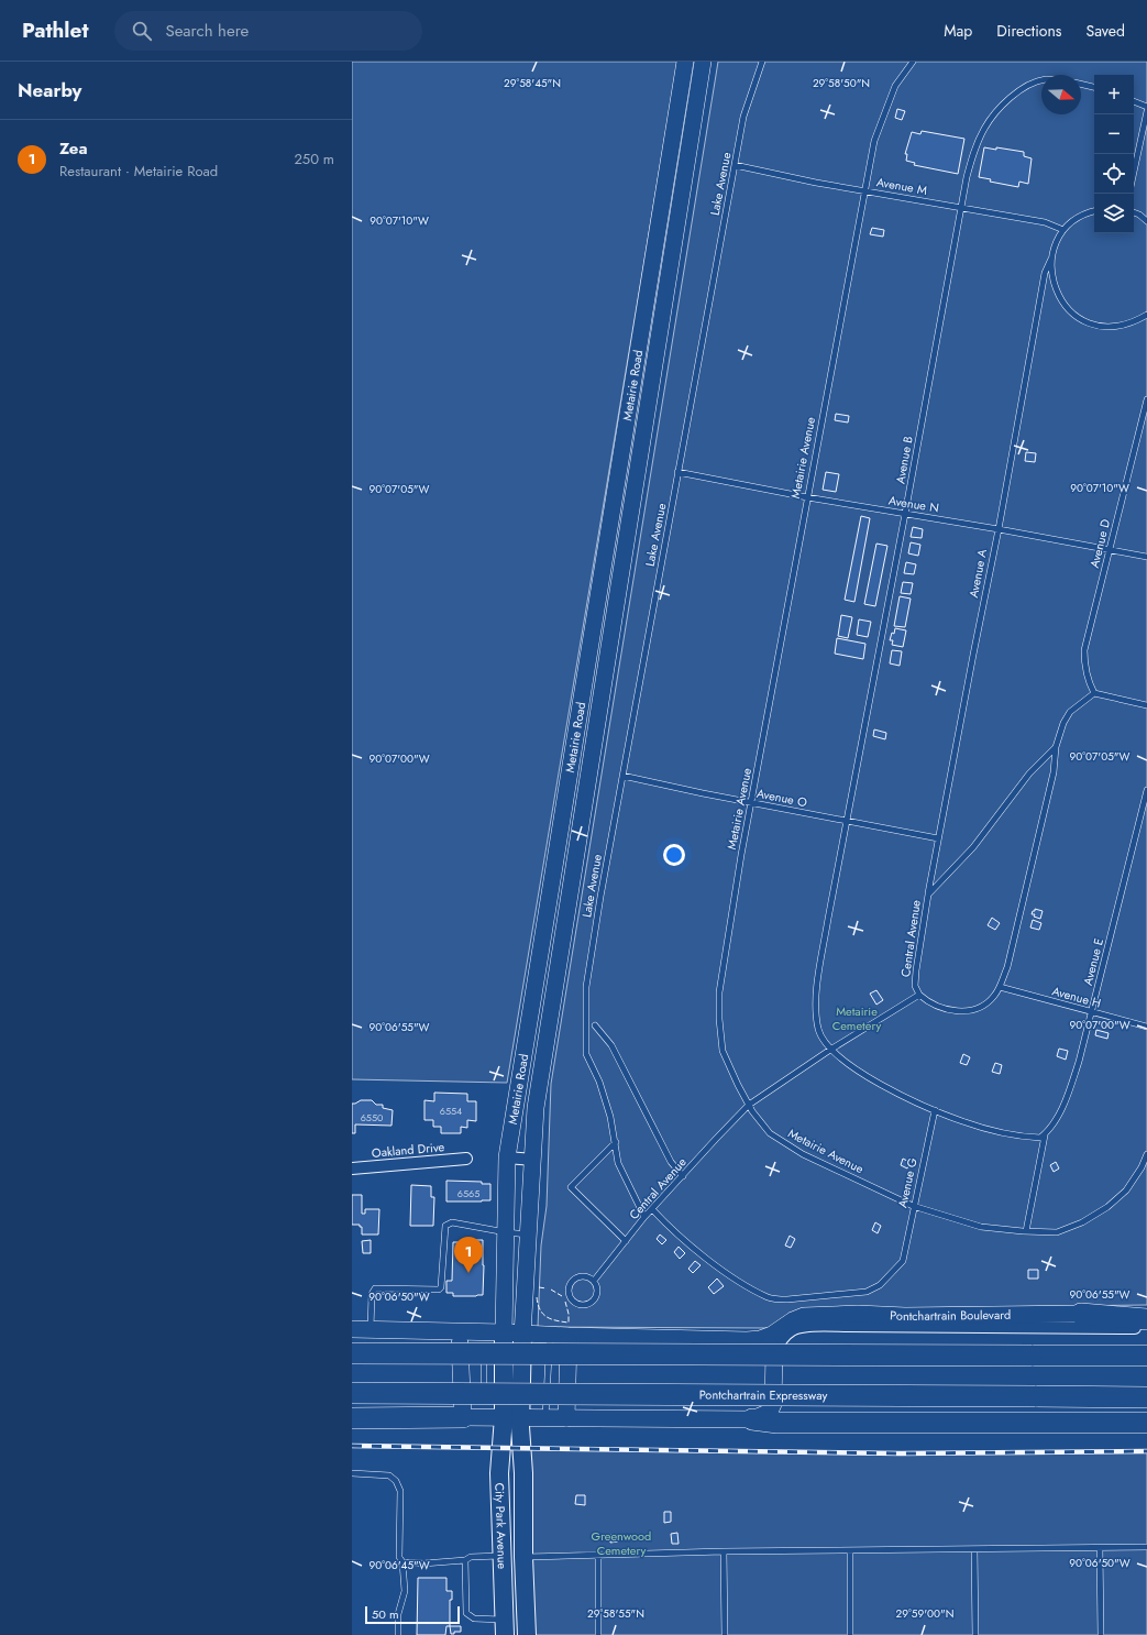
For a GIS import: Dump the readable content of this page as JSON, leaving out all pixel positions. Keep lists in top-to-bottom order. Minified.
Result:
{"streets":{"highway":["Pontchartrain Expressway"],"main road":["Metairie Road","Pontchartrain Boulevard","City Park Avenue"],"street":["Oakland Drive"],"lane":["Lake Avenue","Avenue M","Metairie Avenue","Avenue B","Avenue N","Avenue D","Avenue A","Avenue O","Central Avenue","Avenue E","Avenue H","Avenue G"]},"crossings":[["Lake Avenue","Avenue M"],["Lake Avenue","Avenue N"],["Lake Avenue","Avenue O"],["Lake Avenue","Central Avenue"],["Avenue M","Metairie Avenue"],["Avenue M","Avenue B"],["Avenue M","Avenue A"],["Metairie Road","Pontchartrain Boulevard"],["Metairie Road","City Park Avenue"],["Metairie Avenue","Avenue N"],["Metairie Avenue","Avenue O"],["Metairie Avenue","Central Avenue"],["Metairie Avenue","Avenue E"],["Metairie Avenue","Avenue G"],["Avenue B","Avenue N"],["Avenue B","Avenue O"],["Avenue N","Avenue D"],["Avenue N","Avenue A"],["Avenue D","Central Avenue"],["Avenue A","Avenue O"],["Avenue A","Central Avenue"],["Central Avenue","Avenue G"],["Avenue E","Avenue H"]],"parks":["Metairie Cemetery","Greenwood Cemetery"],"house_numbers":["6554","6550","6565"],"scale_bar":"50 m","north":"right","page":{"header":"Pathlet","search":"Search here","nav":["Map","Directions","Saved"],"heading":"Nearby","map_buttons":["+","−"],"list":[{"mark":"1","name":"Zea","note":"Restaurant · Metairie Road","value":"250 m"}],"pins":"1","scale":"50 m"},"coordinates":["29°58'45\"N","29°58'50\"N","90°07'10\"W","90°07'05\"W","90°07'00\"W","90°06'55\"W","90°06'50\"W","90°06'45\"W","29°58'55\"N","29°59'00\"N"]}
